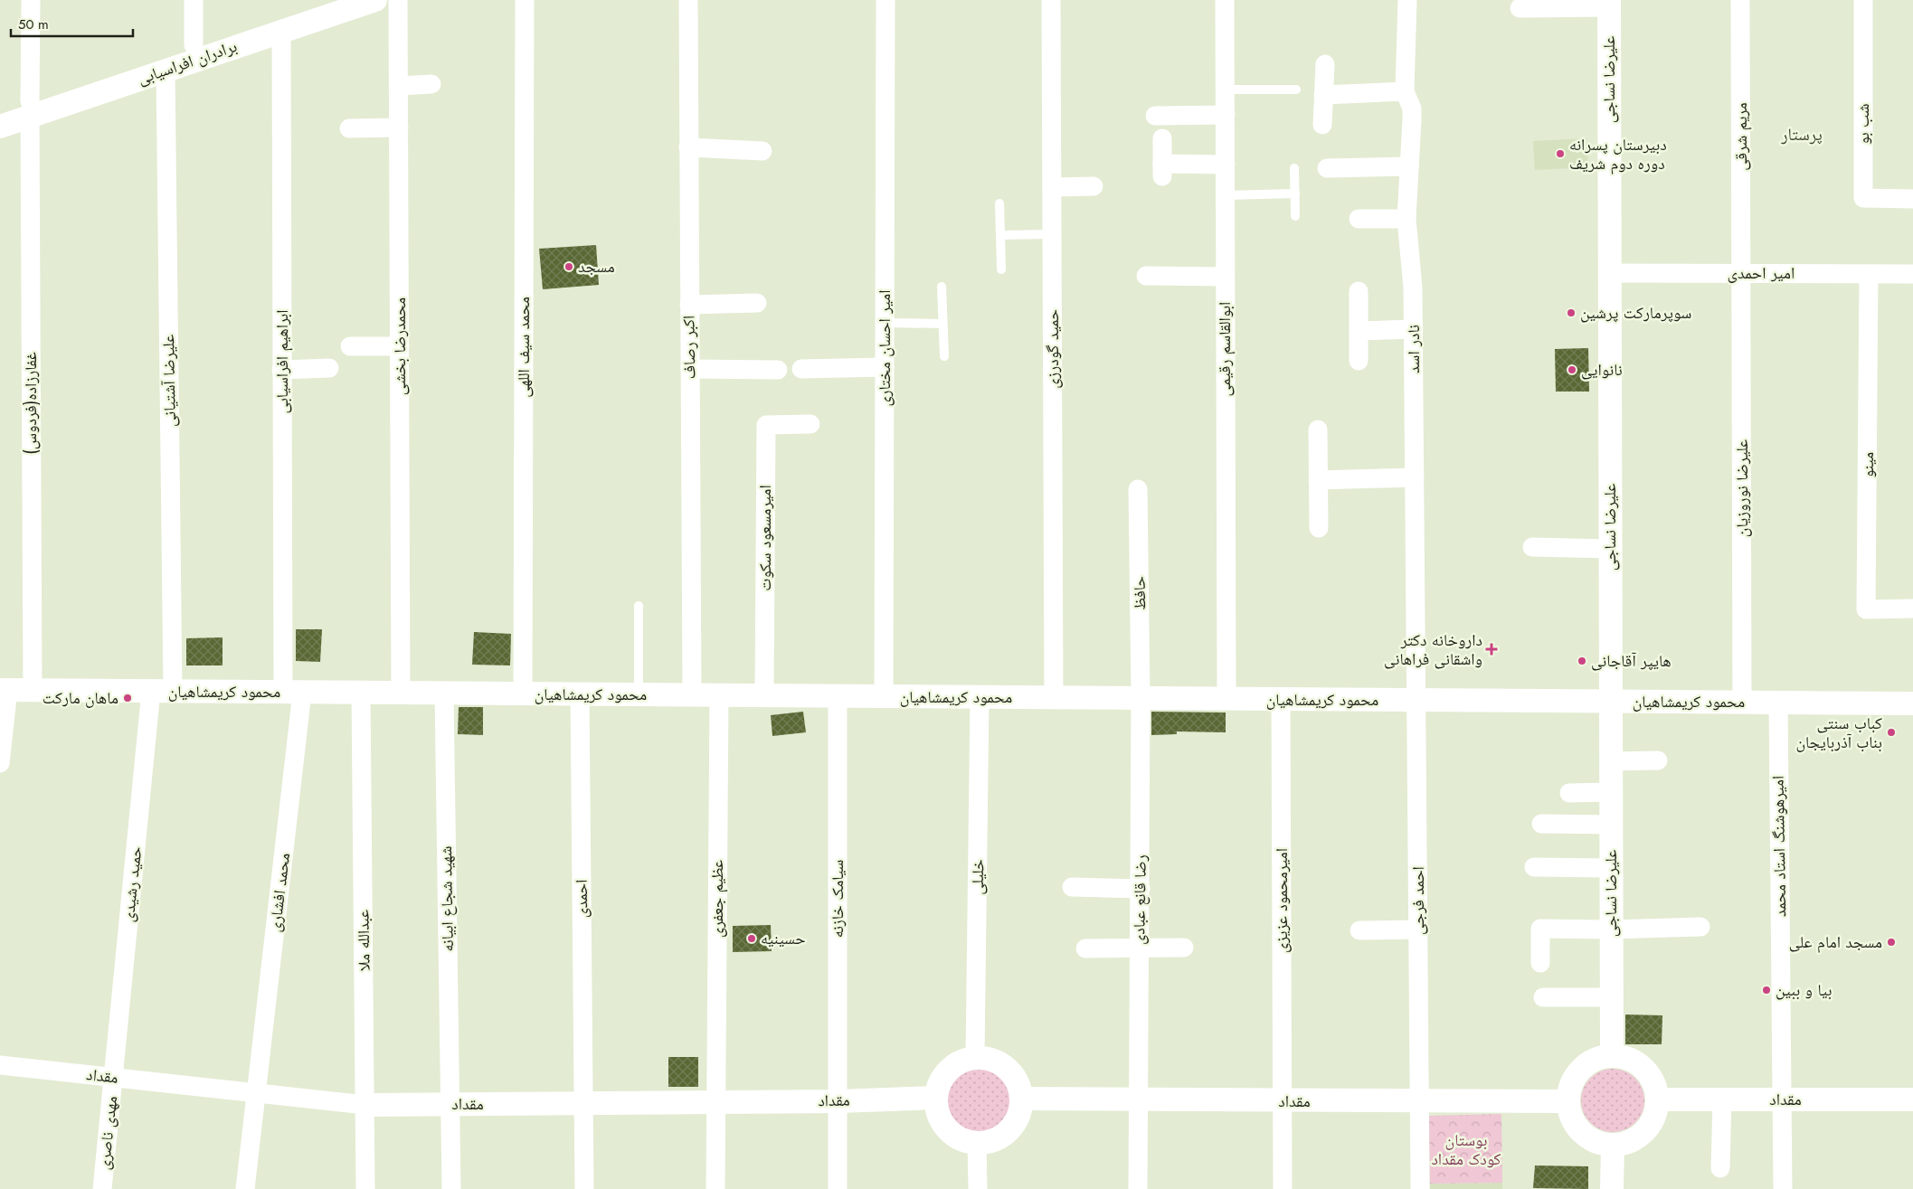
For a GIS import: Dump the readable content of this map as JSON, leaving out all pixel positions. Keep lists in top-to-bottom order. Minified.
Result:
{"streets":{"street":["برادران افراسیابی","علیرضا نساجی","شب بو","مریم شرقی","امیر احمدی","محمدرضا بخشی","محمد سیف اللهی","اکبر رصاف","امیر احسان مختاری","حمید گودرزی","ابوالقاسم رقیمی","نادر اسد","ابراهیم افراسیابی","علیرضا آشتیانی","غفارزاده(فردوس)","مینو","علیرضا نوروزیان","امیرمسعود سکوت","حافظ","محمود کریمشاهیان","امیرهوشنگ استاد محمد","خلیلی","حمید رشیدی","محمد افشاری","شهید شجاع ابیانه","احمدی","عظیم جعفری","سیامک خازنه","رضا قانع عبادی","امیرمحمود عزیزی","احمد فرجی","عبدالله ملا","مقداد","مهدی ناصری"]},"crossings":[["برادران افراسیابی","ابراهیم افراسیابی"],["برادران افراسیابی","علیرضا آشتیانی"],["برادران افراسیابی","غفارزاده(فردوس)"],["علیرضا نساجی","امیر احمدی"],["علیرضا نساجی","محمود کریمشاهیان"],["علیرضا نساجی","مقداد"],["مریم شرقی","امیر احمدی"],["مریم شرقی","علیرضا نوروزیان"],["امیر احمدی","مینو"],["امیر احمدی","علیرضا نوروزیان"],["محمدرضا بخشی","محمود کریمشاهیان"],["محمد سیف اللهی","محمود کریمشاهیان"],["اکبر رصاف","محمود کریمشاهیان"],["امیر احسان مختاری","محمود کریمشاهیان"],["حمید گودرزی","محمود کریمشاهیان"],["ابوالقاسم رقیمی","محمود کریمشاهیان"],["نادر اسد","محمود کریمشاهیان"],["نادر اسد","احمد فرجی"],["ابراهیم افراسیابی","محمود کریمشاهیان"],["ابراهیم افراسیابی","محمد افشاری"],["علیرضا آشتیانی","محمود کریمشاهیان"],["علیرضا آشتیانی","حمید رشیدی"],["غفارزاده(فردوس)","محمود کریمشاهیان"],["علیرضا نوروزیان","محمود کریمشاهیان"],["امیرمسعود سکوت","محمود کریمشاهیان"],["حافظ","محمود کریمشاهیان"],["حافظ","رضا قانع عبادی"],["محمود کریمشاهیان","امیرهوشنگ استاد محمد"],["محمود کریمشاهیان","خلیلی"],["محمود کریمشاهیان","حمید رشیدی"],["محمود کریمشاهیان","محمد افشاری"],["محمود کریمشاهیان","شهید شجاع ابیانه"],["محمود کریمشاهیان","احمدی"],["محمود کریمشاهیان","عظیم جعفری"],["محمود کریمشاهیان","سیامک خازنه"],["محمود کریمشاهیان","رضا قانع عبادی"],["محمود کریمشاهیان","امیرمحمود عزیزی"],["محمود کریمشاهیان","احمد فرجی"],["محمود کریمشاهیان","عبدالله ملا"],["امیرهوشنگ استاد محمد","مقداد"],["خلیلی","مقداد"],["حمید رشیدی","مقداد"],["حمید رشیدی","مهدی ناصری"],["محمد افشاری","مقداد"],["شهید شجاع ابیانه","مقداد"],["احمدی","مقداد"],["عظیم جعفری","مقداد"],["سیامک خازنه","مقداد"],["رضا قانع عبادی","مقداد"],["امیرمحمود عزیزی","مقداد"],["احمد فرجی","مقداد"],["عبدالله ملا","مقداد"],["مقداد","مهدی ناصری"]],"districts":["پرستار"],"parks":["بوستان کودک مقداد"],"places":{"other":["دبیرستان پسرانه دوره دوم شریف","مسجد","سوپرمارکت پرشین","نانوایی","هایپر آقاجانی","ماهان مارکت","کباب سنتی بناب آذربایجان","حسینیه","مسجد امام علی","بیا و ببین"],"health":["داروخانه دکتر واشقانی فراهانی"]},"scale_bar":"50 m"}
